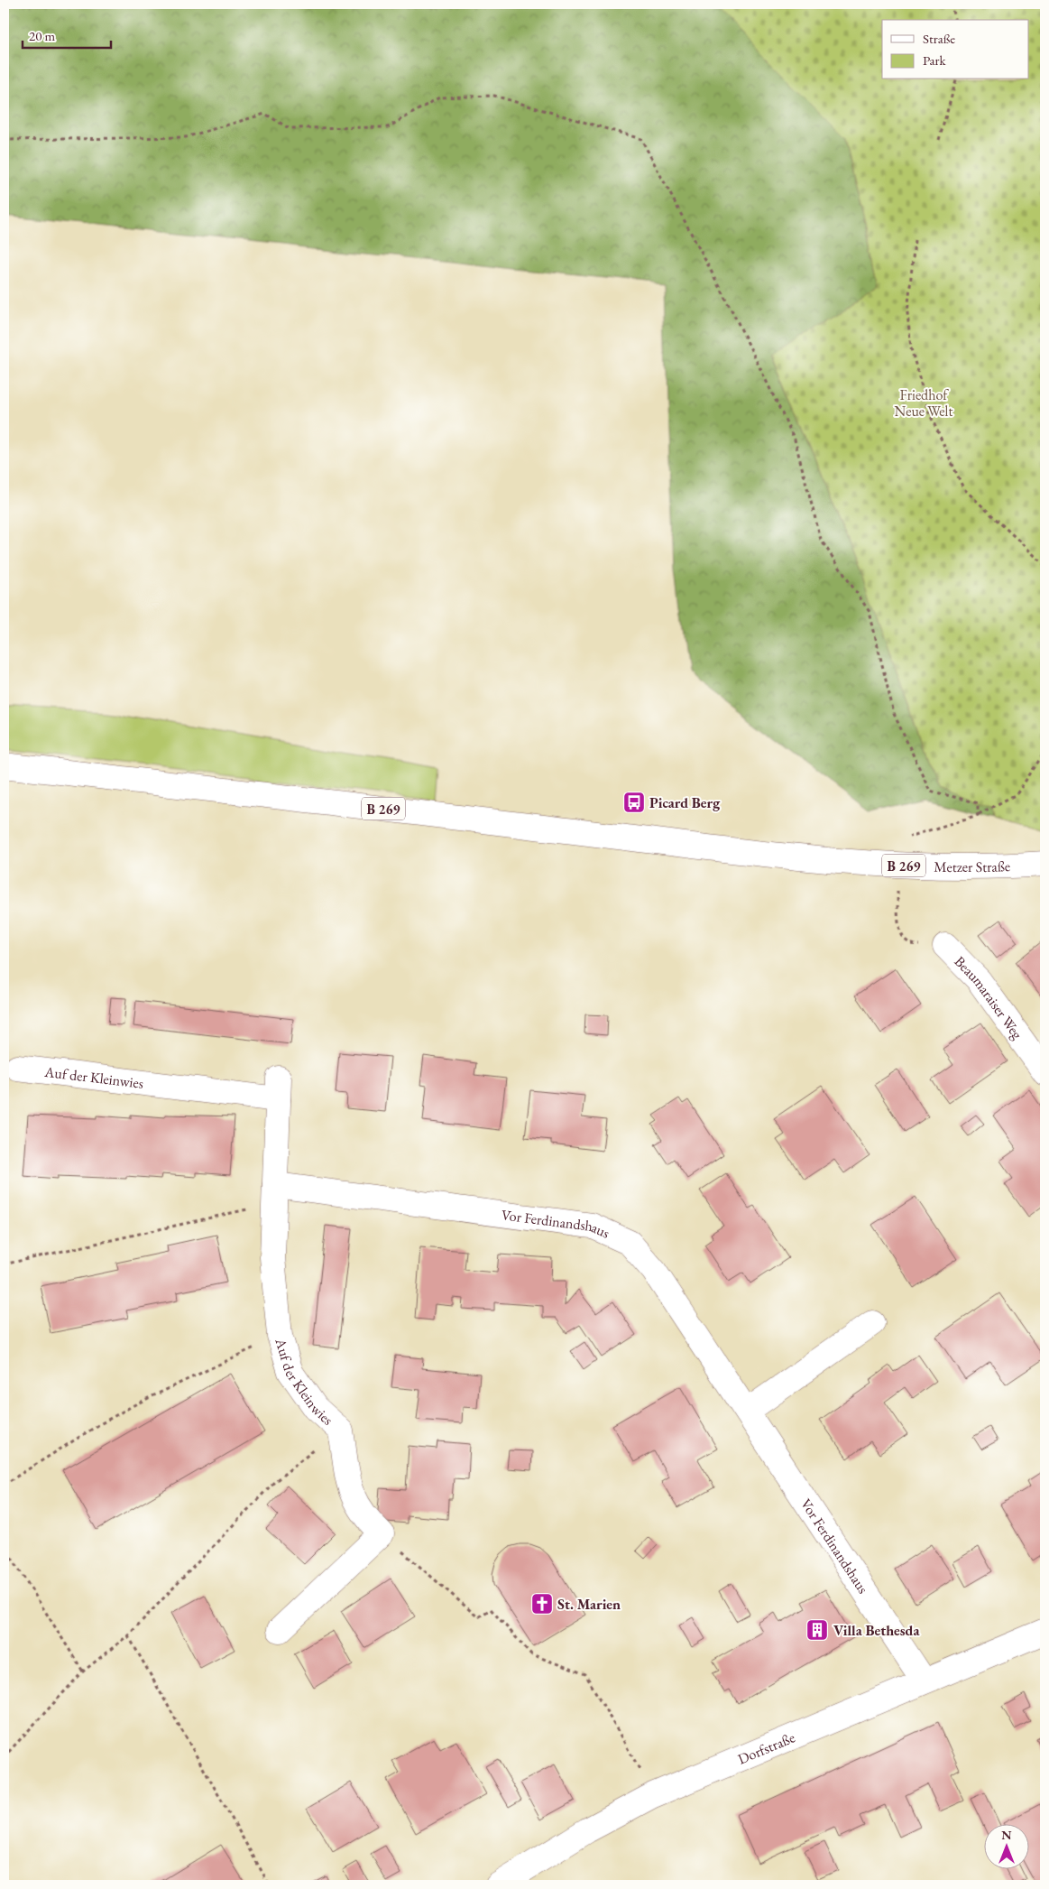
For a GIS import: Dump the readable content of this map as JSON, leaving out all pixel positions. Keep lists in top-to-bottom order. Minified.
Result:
{"streets":{"street":["B 269","Metzer Straße","Beaumaraiser Weg","Auf der Kleinwies","Vor Ferdinandshaus","Dorfstraße"]},"crossings":[["Auf der Kleinwies","Vor Ferdinandshaus"],["Vor Ferdinandshaus","Dorfstraße"]],"parks":["Friedhof Neue Welt"],"places":{"bus stop":["Picard Berg"],"church":["St. Marien"],"building":["Villa Bethesda"]},"legend":["Straße","Park"],"scale_bar":"20 m","north":"top"}
